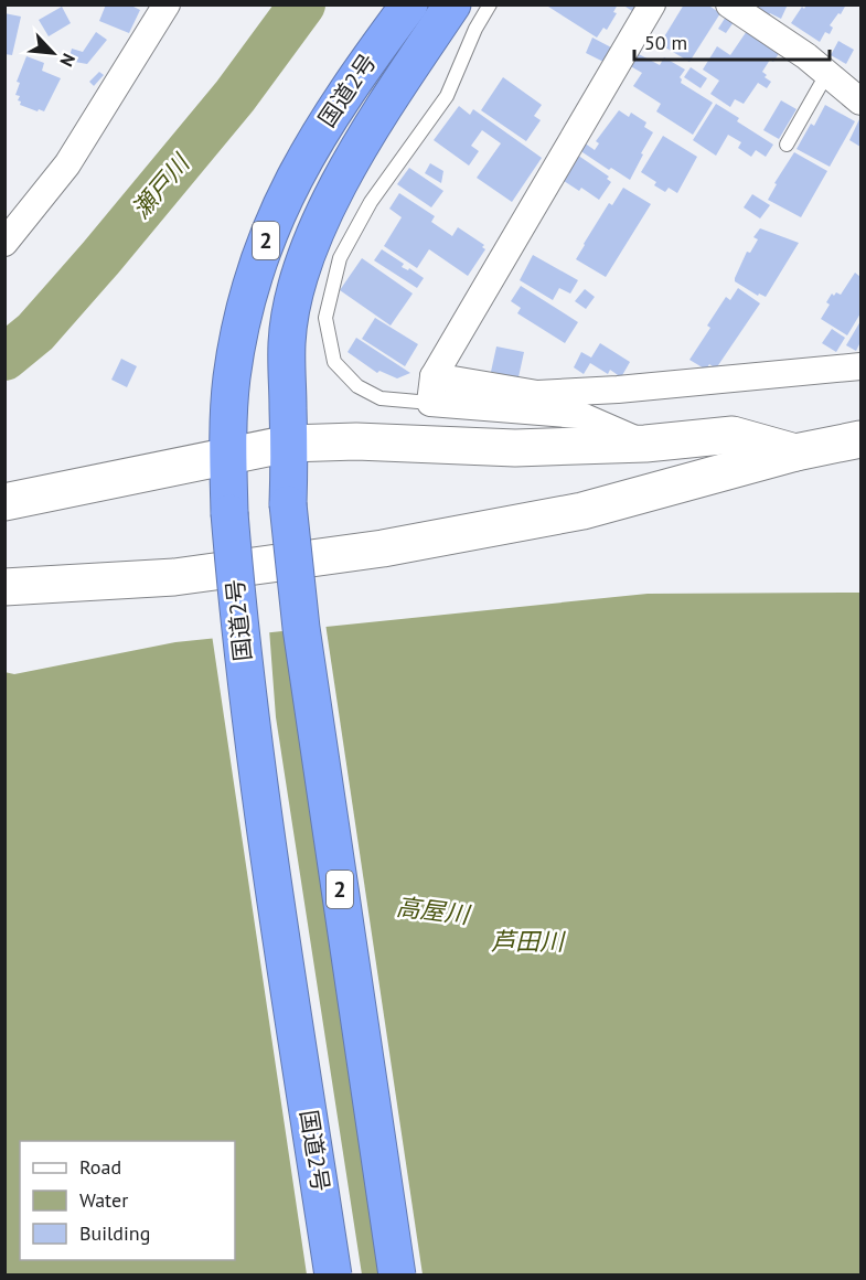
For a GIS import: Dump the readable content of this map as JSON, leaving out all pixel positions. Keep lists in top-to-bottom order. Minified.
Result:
{"streets":{"highway":["国道2号","2"]},"water":["瀬戸川","高屋川","芦田川"],"legend":["Road","Water","Building"],"scale_bar":"50 m","north":"bottom right"}
